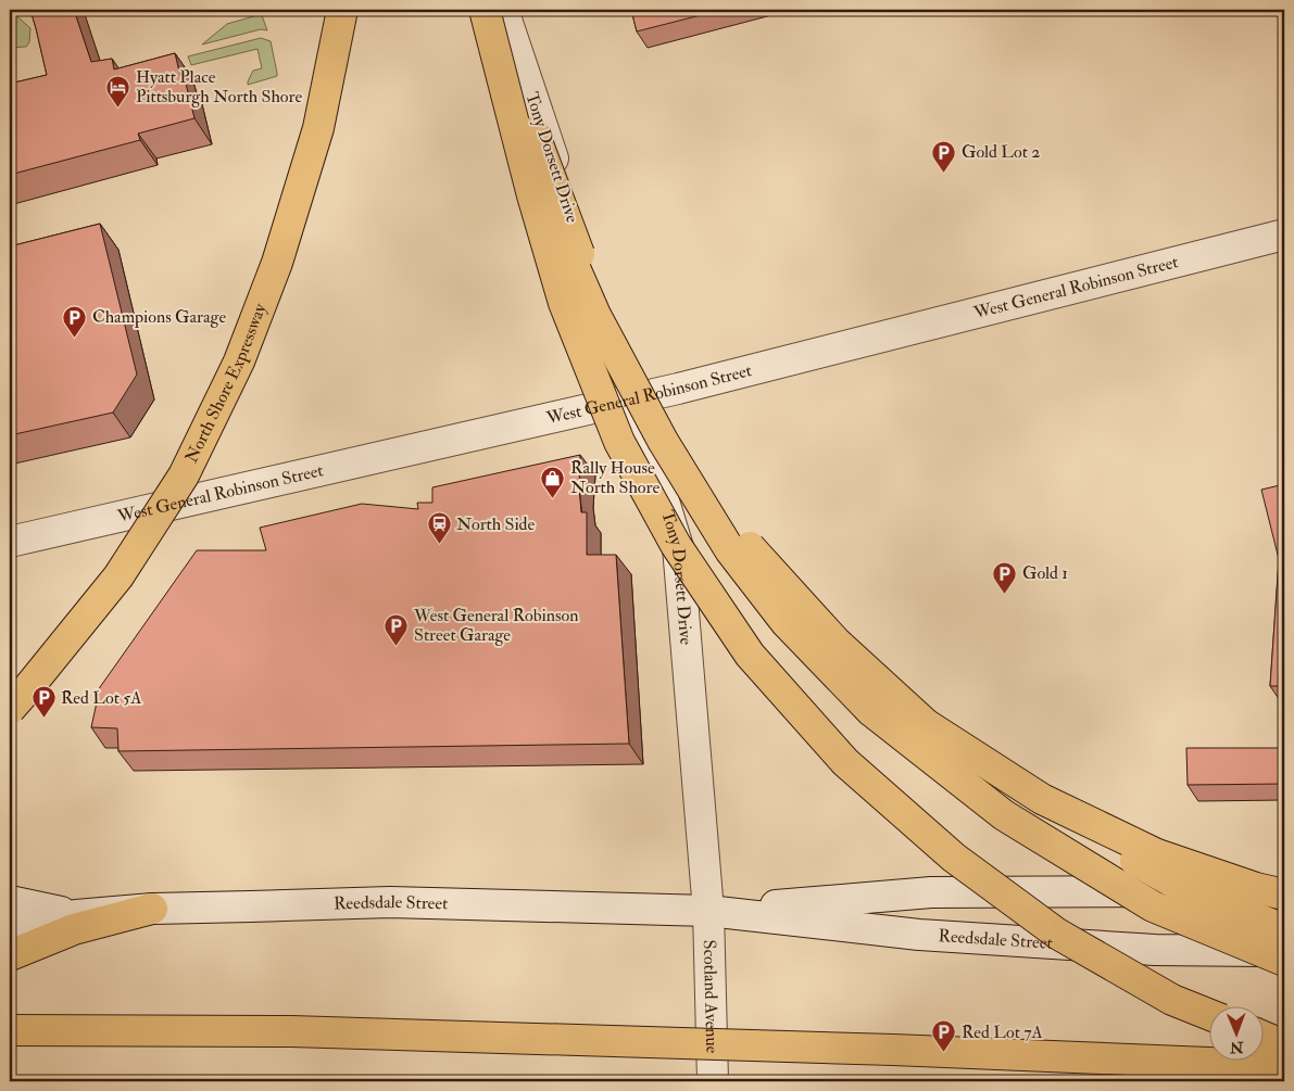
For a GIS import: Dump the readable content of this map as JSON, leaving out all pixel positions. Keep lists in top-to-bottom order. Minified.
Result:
{"streets":{"highway":["North Shore Expressway"],"street":["Tony Dorsett Drive","West General Robinson Street","Reedsdale Street","Scotland Avenue"]},"crossings":[["Tony Dorsett Drive","West General Robinson Street"],["Tony Dorsett Drive","Reedsdale Street"],["Tony Dorsett Drive","Scotland Avenue"],["Reedsdale Street","Scotland Avenue"]],"places":{"hotel":["Hyatt Place Pittsburgh North Shore"],"parking":["Gold Lot 2","Champions Garage","Gold 1","West General Robinson Street Garage","Red Lot 5A","Red Lot 7A"],"shop":["Rally House North Shore"],"station":["North Side"]},"north":"bottom"}
